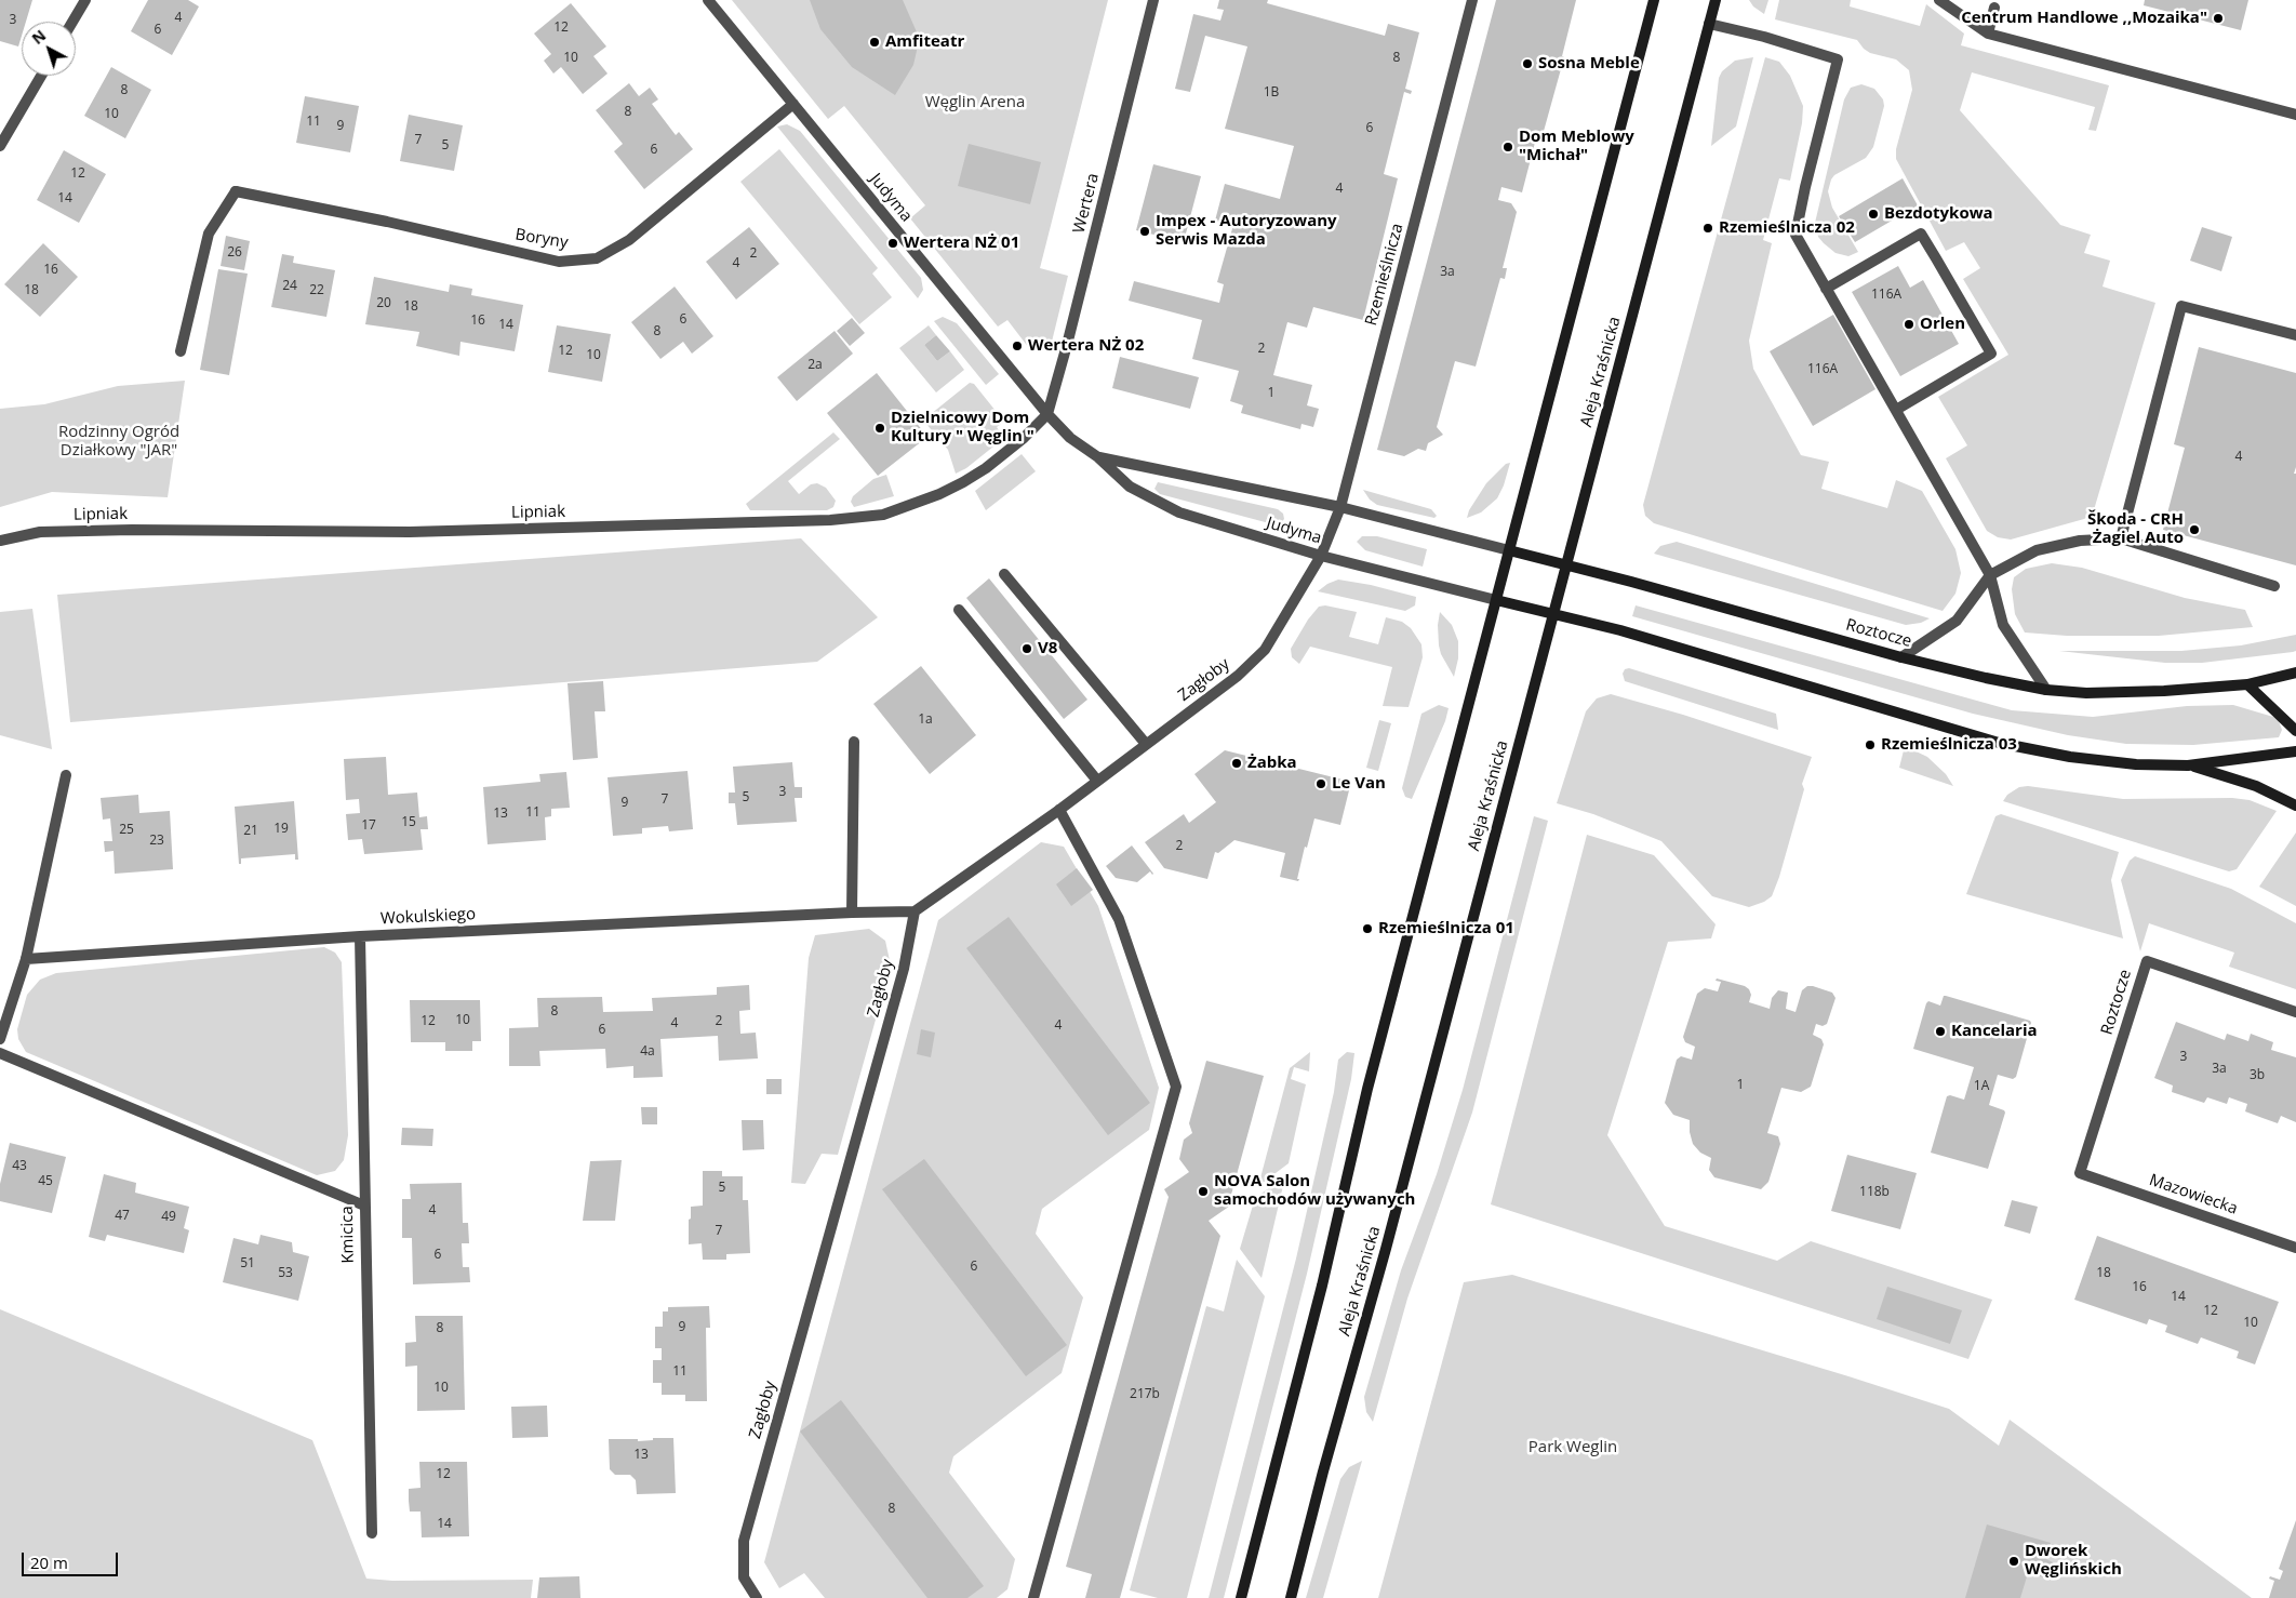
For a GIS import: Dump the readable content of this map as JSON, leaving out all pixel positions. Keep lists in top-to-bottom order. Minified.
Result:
{"streets":{"main road":["Aleja Kraśnicka","Roztocze"],"street":["Judyma","Wertera","Boryny","Rzemieślnicza","Lipniak","Zagłoby","Wokulskiego","Mazowiecka","Kmicica"]},"crossings":[["Judyma","Wertera"],["Judyma","Boryny"],["Judyma","Rzemieślnicza"],["Judyma","Aleja Kraśnicka"],["Judyma","Lipniak"],["Judyma","Roztocze"],["Judyma","Zagłoby"],["Wertera","Lipniak"],["Rzemieślnicza","Zagłoby"],["Aleja Kraśnicka","Roztocze"],["Roztocze","Mazowiecka"],["Zagłoby","Wokulskiego"],["Wokulskiego","Kmicica"]],"parks":["Węglin Arena","Rodzinny Ogród Działkowy \"JAR\"","Park Weglin"],"places":["Centrum Handlowe ,,Mozaika\"","Amfiteatr","Sosna Meble","Dom Meblowy \"Michał\"","Bezdotykowa","Rzemieślnicza 02","Impex - Autoryzowany Serwis Mazda","Wertera NŻ 01","Orlen","Wertera NŻ 02","Dzielnicowy Dom Kultury \" Węglin \"","Škoda - CRH Żagiel Auto","V8","Rzemieślnicza 03","Żabka","Le Van","Rzemieślnicza 01","Kancelaria","NOVA Salon samochodów używanych","Dworek Węglińskich"],"house_numbers":["4","3","12","6","10","8","8","1B","8","10","11","9","6","7","5","6","12","4","14","26","2","4","16","3a","24","18","22","116A","20","18","6","16","14","8","2","12","10","2a","116A","1","4","1a","3","5","7","9","11","13","15","17","19","25","21","23","2","8","10","12","2","4","4","6","4a","3","3a","3b","1","1A","43","45","5","118b","4","47","49","7","6","51","6","53","18","16","14","12","10","9","8","11","10","217b","13","12","8","14"],"scale_bar":"20 m","north":"top left"}
